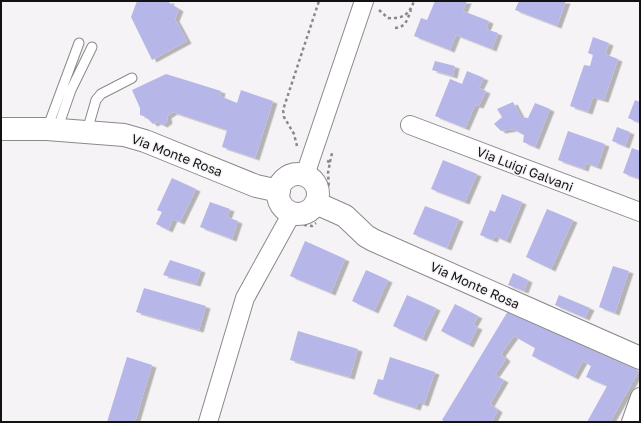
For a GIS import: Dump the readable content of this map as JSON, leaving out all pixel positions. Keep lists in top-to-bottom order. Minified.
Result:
{"streets":{"street":["Via Monte Rosa","Via Luigi Galvani"]}}
